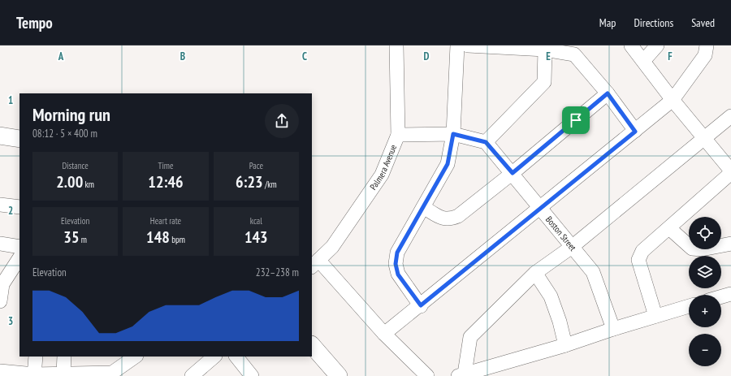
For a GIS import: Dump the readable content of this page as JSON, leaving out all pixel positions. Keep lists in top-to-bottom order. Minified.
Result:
{"streets":{"street":["Palmera Avenue","Boston Street"]},"page":{"header":"Tempo","nav":["Map","Directions","Saved"],"heading":["Morning run","08:12 · 5 × 400 m"],"stats":[["Distance","2.00 km"],["Time","12:46"],["Pace","6:23 /km"],["Elevation","35 m"],["Heart rate","148 bpm"],["kcal","143"]],"map_buttons":["+","−"],"chart":["Elevation","232–238 m"]},"grid":{"columns":["A","B","C","D","E","F"],"rows":["1","2","3"]}}
